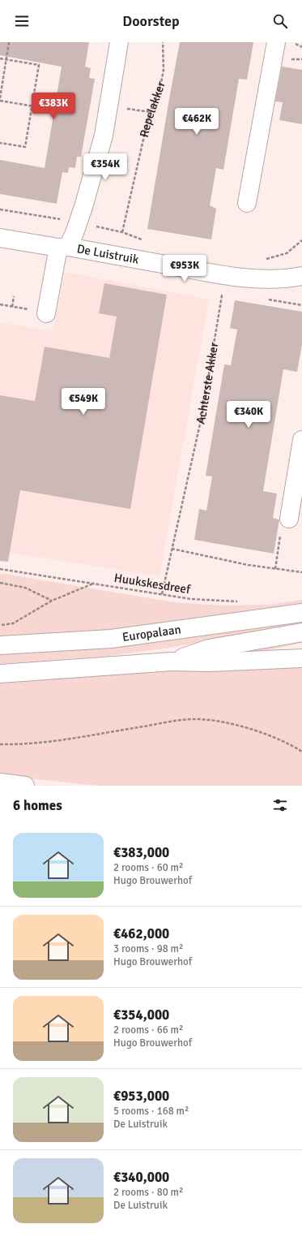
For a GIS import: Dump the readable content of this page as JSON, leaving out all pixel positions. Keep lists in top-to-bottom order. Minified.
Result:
{"streets":{"street":["De Luistruik","Europalaan"],"path":["Repelakker","Achterste Akker","Huukskesdreef"]},"crossings":[["Achterste Akker","Huukskesdreef"]],"page":{"header":"Doorstep","price":["€383K","€462K","€354K","€953K","€549K","€340K"],"heading":"6 homes","list":[{"name":"€383,000","note":"2 rooms · 60 m² · Hugo Brouwerhof"},{"name":"€462,000","note":"3 rooms · 98 m² · Hugo Brouwerhof"},{"name":"€354,000","note":"2 rooms · 66 m² · Hugo Brouwerhof"},{"name":"€953,000","note":"5 rooms · 168 m² · De Luistruik"},{"name":"€340,000","note":"2 rooms · 80 m² · De Luistruik"}]}}
